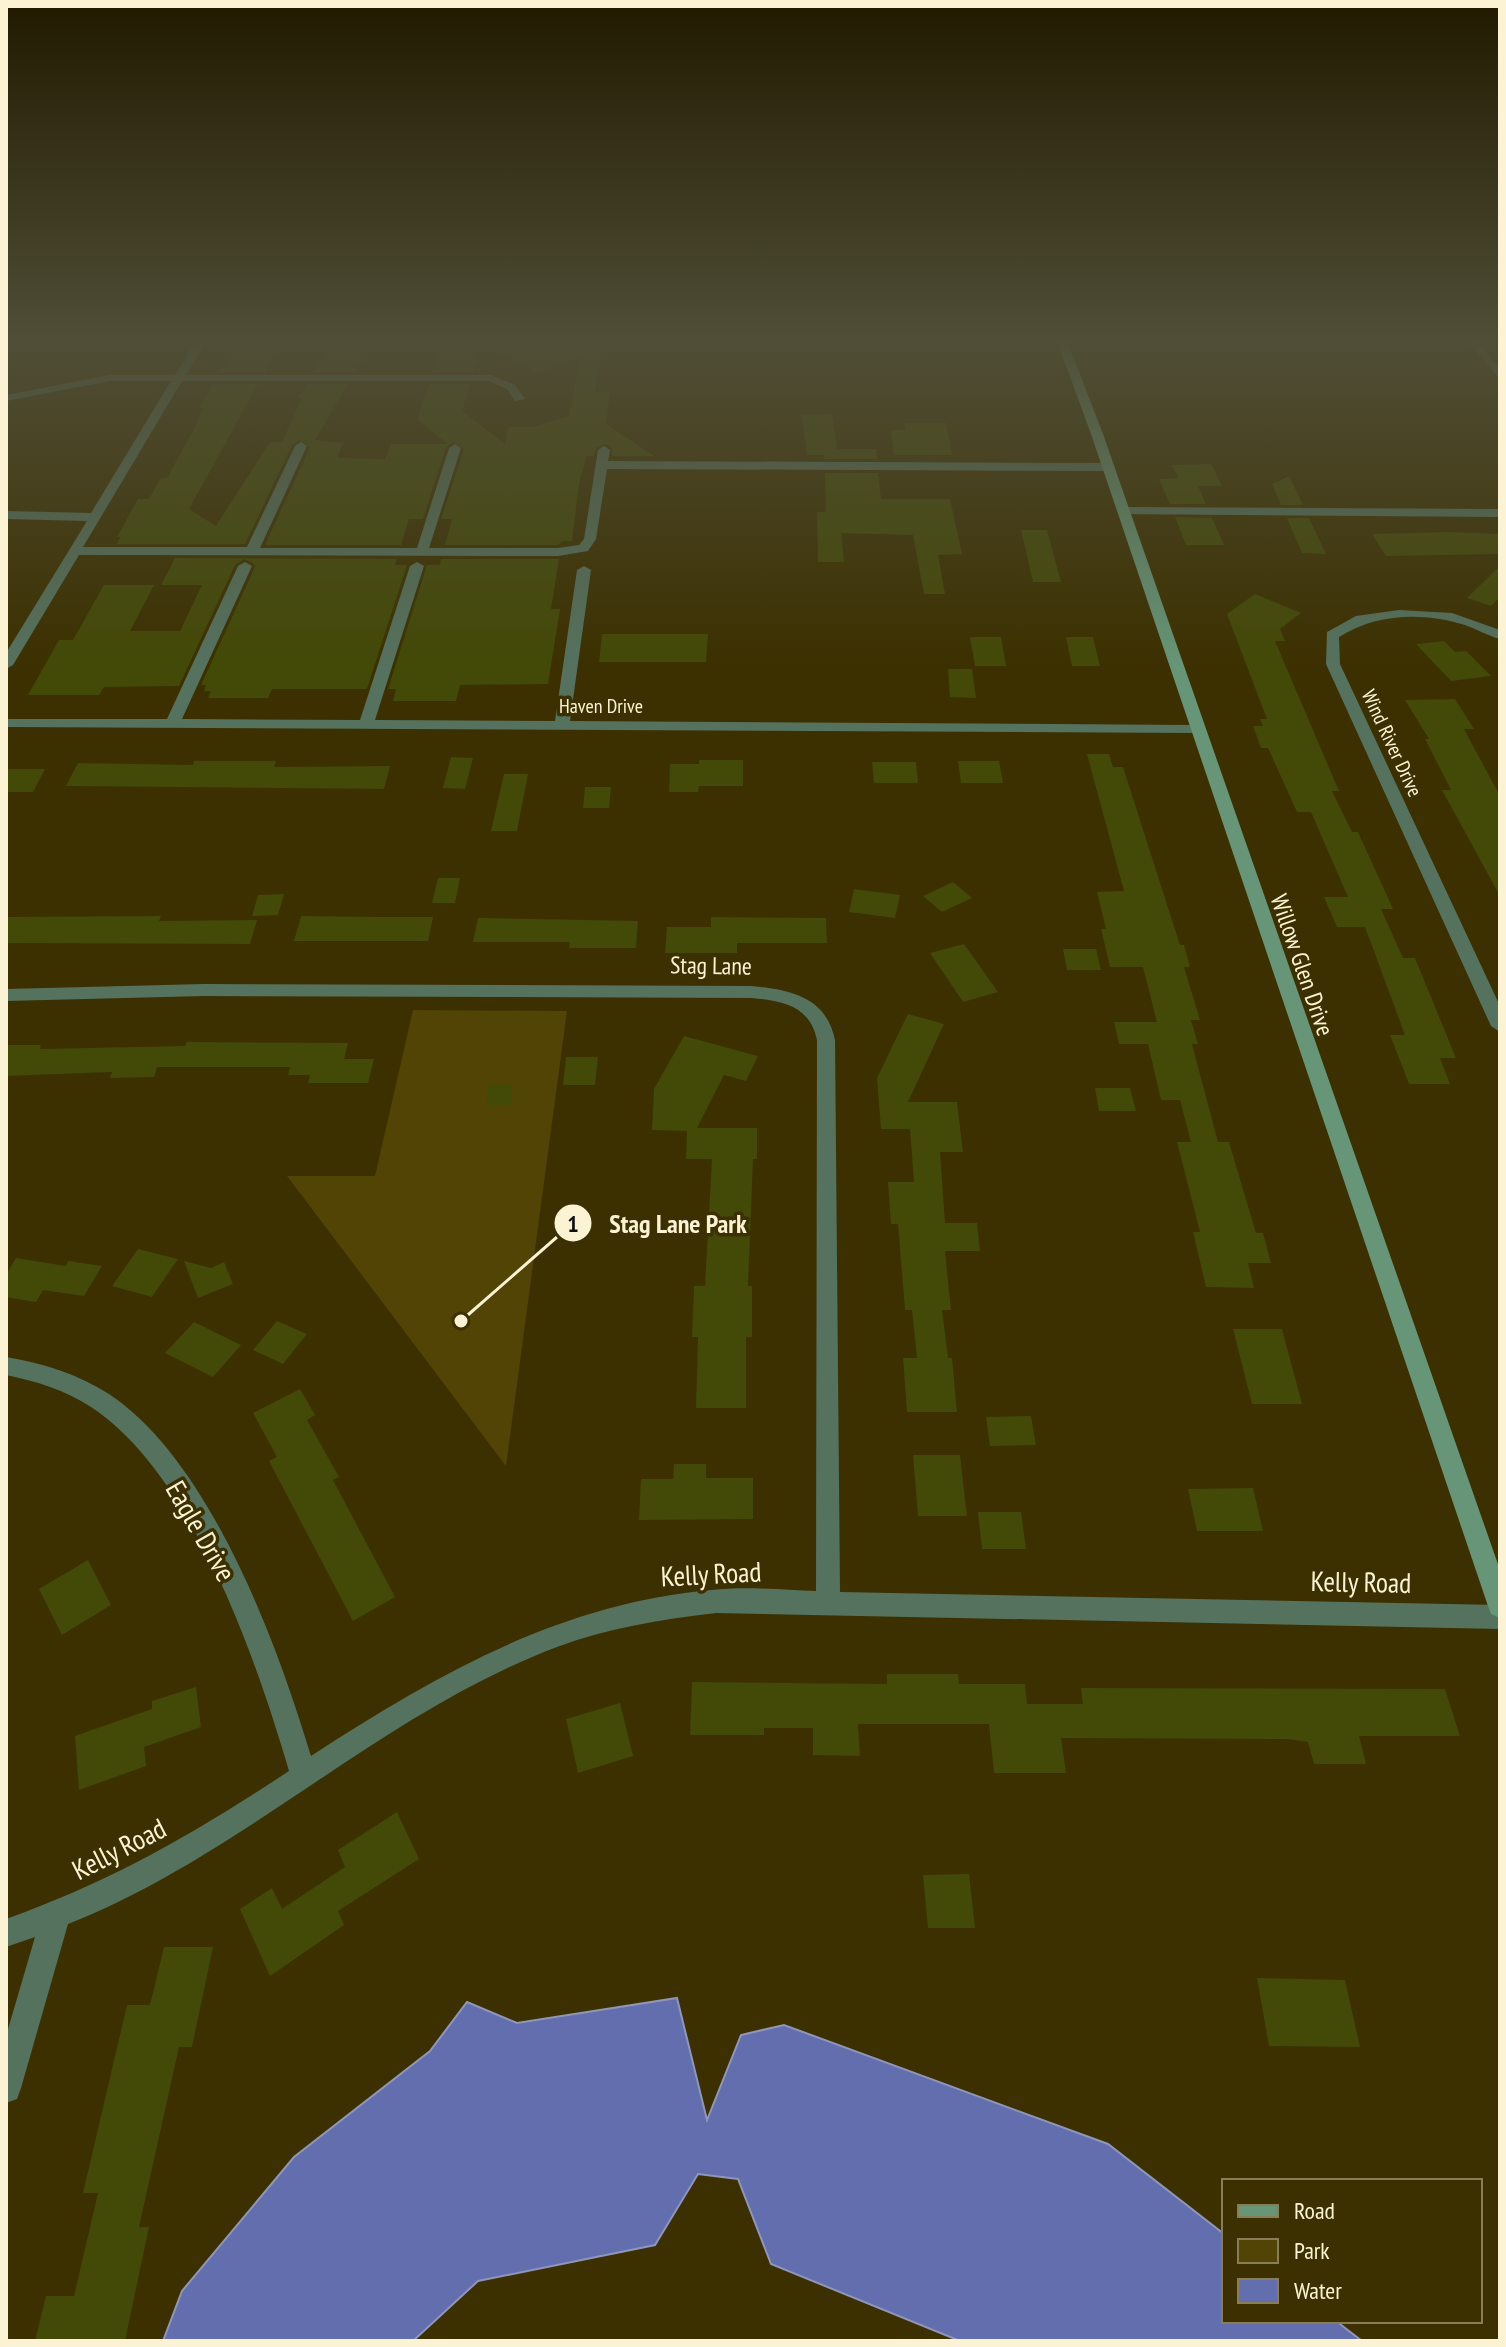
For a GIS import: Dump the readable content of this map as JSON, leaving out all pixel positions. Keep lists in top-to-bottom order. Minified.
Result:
{"streets":{"main road":["Willow Glen Drive"],"street":["Haven Drive","Wind River Drive","Stag Lane","Eagle Drive","Kelly Road"]},"crossings":[["Haven Drive","Willow Glen Drive"],["Stag Lane","Kelly Road"],["Eagle Drive","Kelly Road"]],"places":["Stag Lane Park"],"legend":["Road","Park","Water"]}
